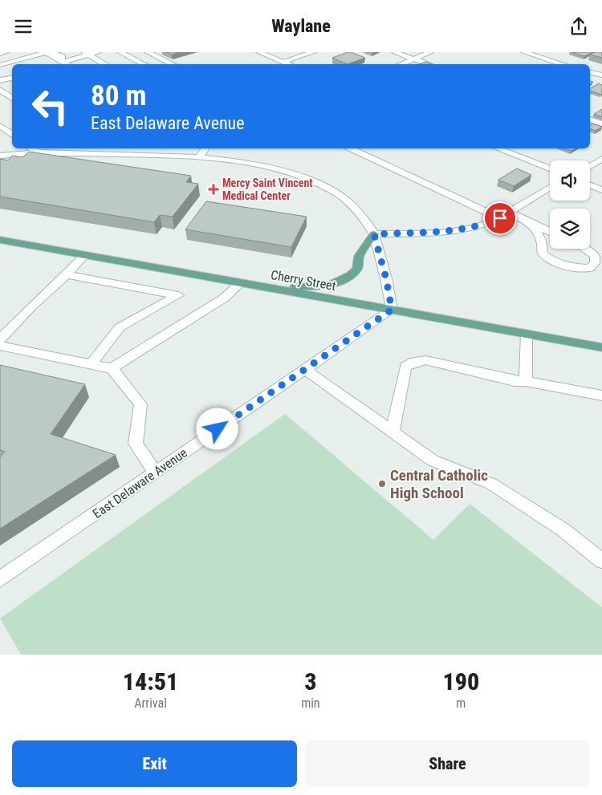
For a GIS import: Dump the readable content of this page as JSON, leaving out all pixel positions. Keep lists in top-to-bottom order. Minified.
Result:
{"streets":{"main road":["Cherry Street"],"street":["East Delaware Avenue"]},"crossings":[["Cherry Street","East Delaware Avenue"]],"places":{"health":["Mercy Saint Vincent Medical Center"],"other":["Central Catholic High School"]},"page":{"header":"Waylane","turn":["80 m","East Delaware Avenue"],"eta":["14:51","Arrival","3","min","190","m"],"buttons":["Exit","Share"]}}
